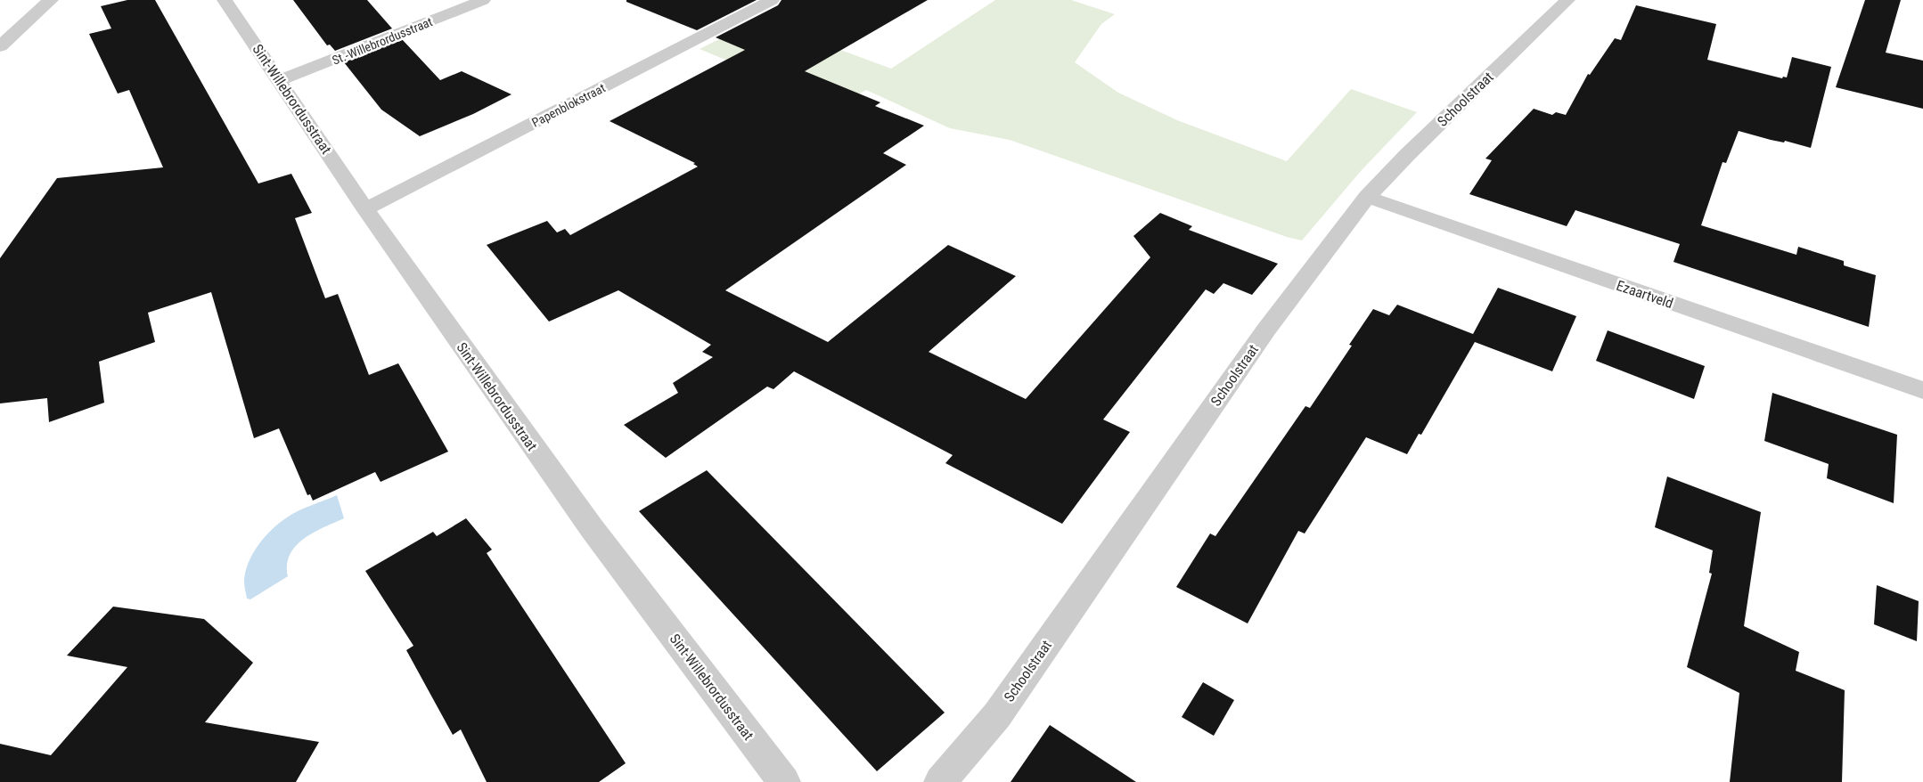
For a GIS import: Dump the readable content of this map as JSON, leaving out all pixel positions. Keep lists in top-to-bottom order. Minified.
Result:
{"streets":{"street":["St.-Willebrordusstraat","Sint-Willebrordusstraat","Schoolstraat","Papenblokstraat","Ezaartveld"]},"crossings":[["St.-Willebrordusstraat","Sint-Willebrordusstraat"],["Sint-Willebrordusstraat","Papenblokstraat"],["Schoolstraat","Ezaartveld"]]}
